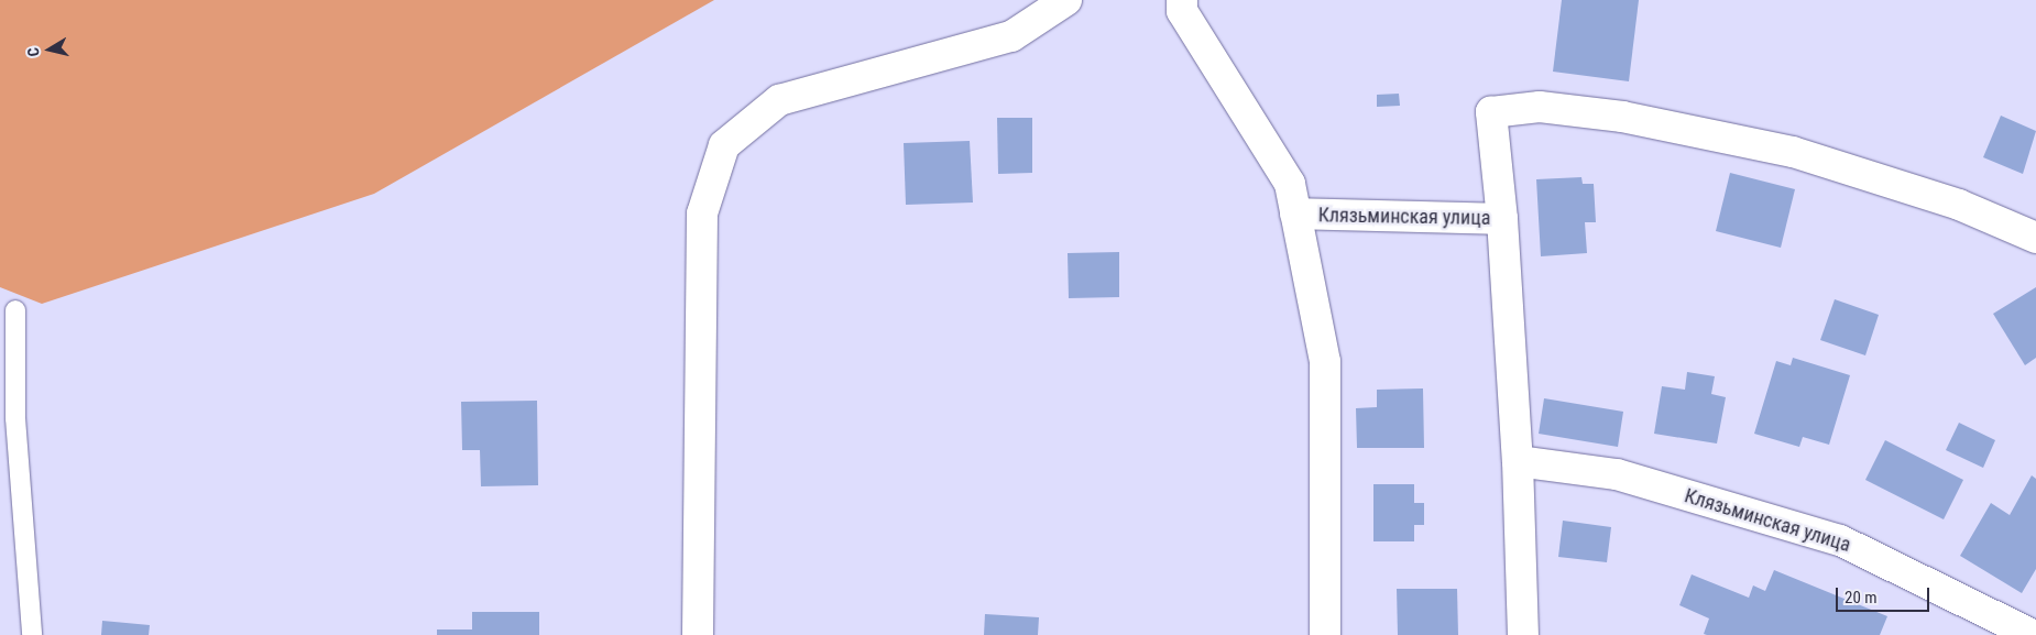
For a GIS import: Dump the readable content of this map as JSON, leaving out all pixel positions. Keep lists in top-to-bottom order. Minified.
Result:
{"streets":{"street":["Клязьминская улица"]},"scale_bar":"20 m","north":"left"}
